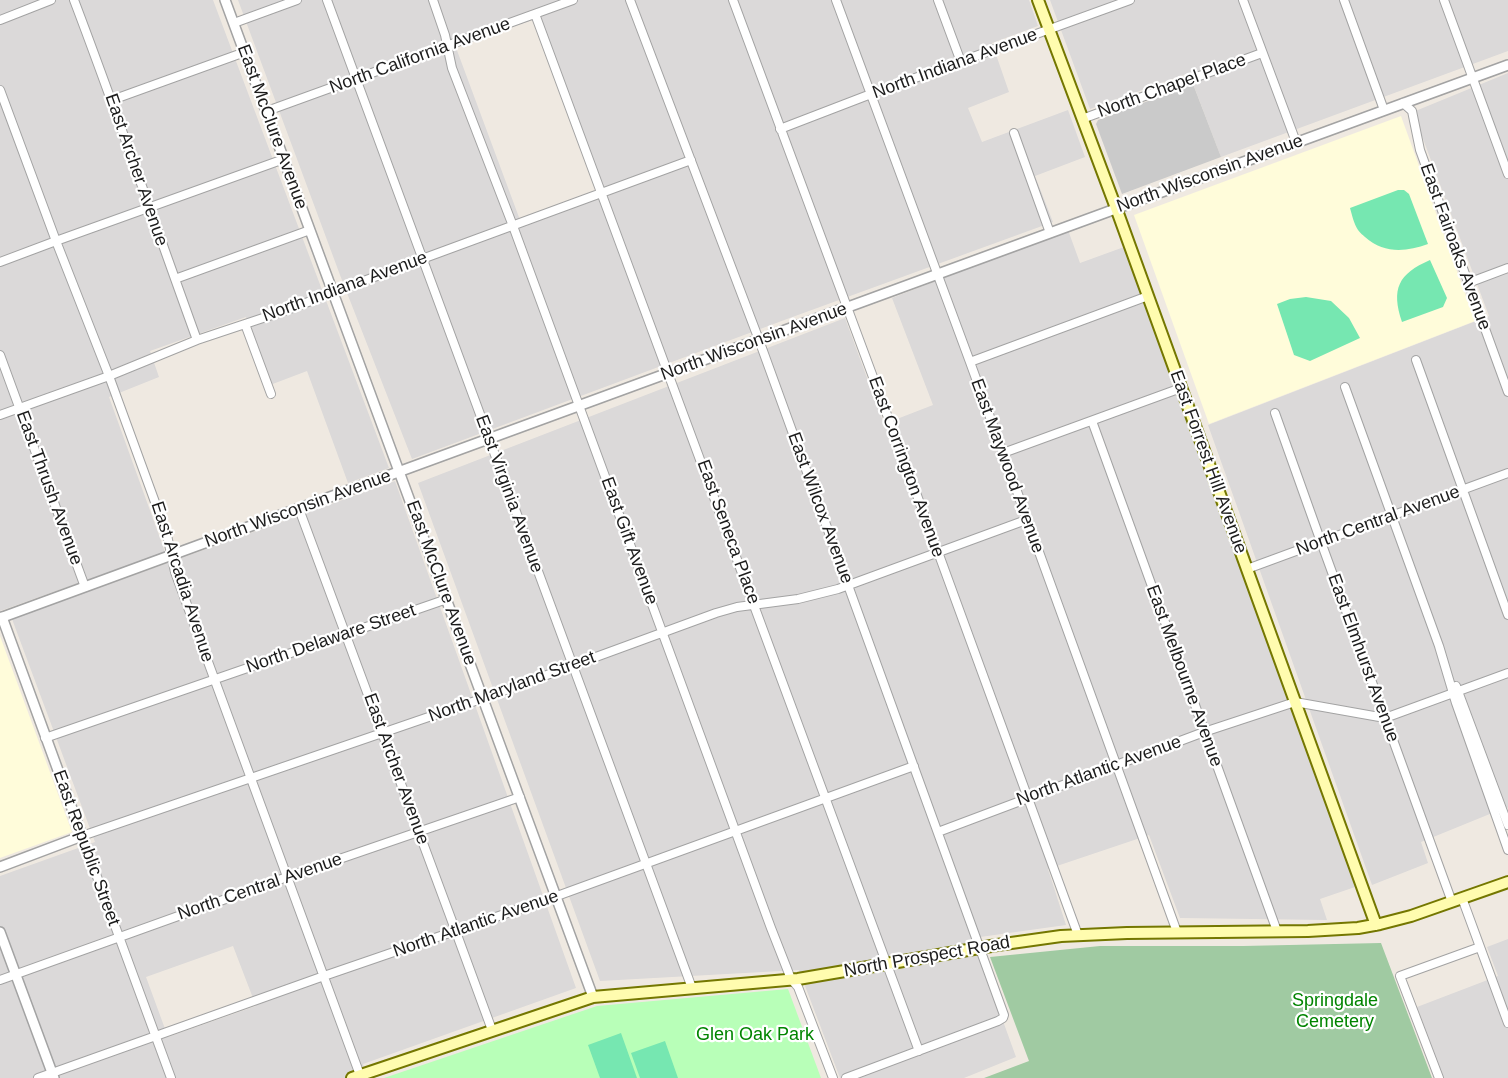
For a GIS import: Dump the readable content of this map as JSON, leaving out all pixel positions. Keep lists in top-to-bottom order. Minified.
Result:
{"streets":{"main road":["East Forrest Hill Avenue","North Prospect Road"],"street":["North California Avenue","North Indiana Avenue","North Chapel Place","East McClure Avenue","East Archer Avenue","North Wisconsin Avenue","East Fairoaks Avenue","East Maywood Avenue","East Corrington Avenue","East Thrush Avenue","East Virginia Avenue","East Wilcox Avenue","North Central Avenue","East Seneca Place","East Gift Avenue","East Arcadia Avenue","North Delaware Street","East Elmhurst Avenue","East Melbourne Avenue","North Maryland Street","North Atlantic Avenue","East Republic Street"]},"crossings":[["North California Avenue","East McClure Avenue"],["North California Avenue","East Virginia Avenue"],["North California Avenue","East Seneca Place"],["North California Avenue","East Gift Avenue"],["North Indiana Avenue","East McClure Avenue"],["North Indiana Avenue","East Archer Avenue"],["North Indiana Avenue","East Forrest Hill Avenue"],["North Indiana Avenue","East Maywood Avenue"],["North Indiana Avenue","East Corrington Avenue"],["North Indiana Avenue","East Thrush Avenue"],["North Indiana Avenue","East Virginia Avenue"],["North Indiana Avenue","East Wilcox Avenue"],["North Indiana Avenue","East Seneca Place"],["North Indiana Avenue","East Gift Avenue"],["North Indiana Avenue","East Arcadia Avenue"],["North Chapel Place","East Forrest Hill Avenue"],["East McClure Avenue","North Wisconsin Avenue"],["East McClure Avenue","North Central Avenue"],["East McClure Avenue","North Delaware Street"],["East McClure Avenue","North Maryland Street"],["East McClure Avenue","North Atlantic Avenue"],["East McClure Avenue","North Prospect Road"],["East Archer Avenue","North Wisconsin Avenue"],["East Archer Avenue","North Central Avenue"],["East Archer Avenue","North Delaware Street"],["East Archer Avenue","North Maryland Street"],["East Archer Avenue","North Atlantic Avenue"],["East Archer Avenue","North Prospect Road"],["North Wisconsin Avenue","East Fairoaks Avenue"],["North Wisconsin Avenue","East Forrest Hill Avenue"],["North Wisconsin Avenue","East Maywood Avenue"],["North Wisconsin Avenue","East Corrington Avenue"],["North Wisconsin Avenue","East Thrush Avenue"],["North Wisconsin Avenue","East Virginia Avenue"],["North Wisconsin Avenue","East Wilcox Avenue"],["North Wisconsin Avenue","East Seneca Place"],["North Wisconsin Avenue","East Gift Avenue"],["North Wisconsin Avenue","East Arcadia Avenue"],["North Wisconsin Avenue","East Republic Street"],["East Forrest Hill Avenue","North Central Avenue"],["East Forrest Hill Avenue","North Atlantic Avenue"],["East Forrest Hill Avenue","North Prospect Road"],["East Maywood Avenue","North Maryland Street"],["East Maywood Avenue","North Atlantic Avenue"],["East Maywood Avenue","North Prospect Road"],["East Corrington Avenue","North Maryland Street"],["East Corrington Avenue","North Atlantic Avenue"],["East Corrington Avenue","North Prospect Road"],["East Virginia Avenue","North Maryland Street"],["East Virginia Avenue","North Atlantic Avenue"],["East Virginia Avenue","North Prospect Road"],["East Wilcox Avenue","East Seneca Place"],["East Wilcox Avenue","North Maryland Street"],["East Wilcox Avenue","North Atlantic Avenue"],["East Wilcox Avenue","North Prospect Road"],["North Central Avenue","East Arcadia Avenue"],["North Central Avenue","East Elmhurst Avenue"],["North Central Avenue","East Republic Street"],["East Seneca Place","North Maryland Street"],["East Seneca Place","North Atlantic Avenue"],["East Seneca Place","North Prospect Road"],["East Gift Avenue","North Maryland Street"],["East Gift Avenue","North Atlantic Avenue"],["East Gift Avenue","North Prospect Road"],["East Arcadia Avenue","North Delaware Street"],["East Arcadia Avenue","North Maryland Street"],["East Arcadia Avenue","North Atlantic Avenue"],["East Arcadia Avenue","North Prospect Road"],["North Delaware Street","East Republic Street"],["East Elmhurst Avenue","North Prospect Road"],["East Melbourne Avenue","North Atlantic Avenue"],["East Melbourne Avenue","North Prospect Road"],["North Maryland Street","East Republic Street"],["North Atlantic Avenue","East Republic Street"]],"parks":["Springdale Cemetery","Glen Oak Park"]}
